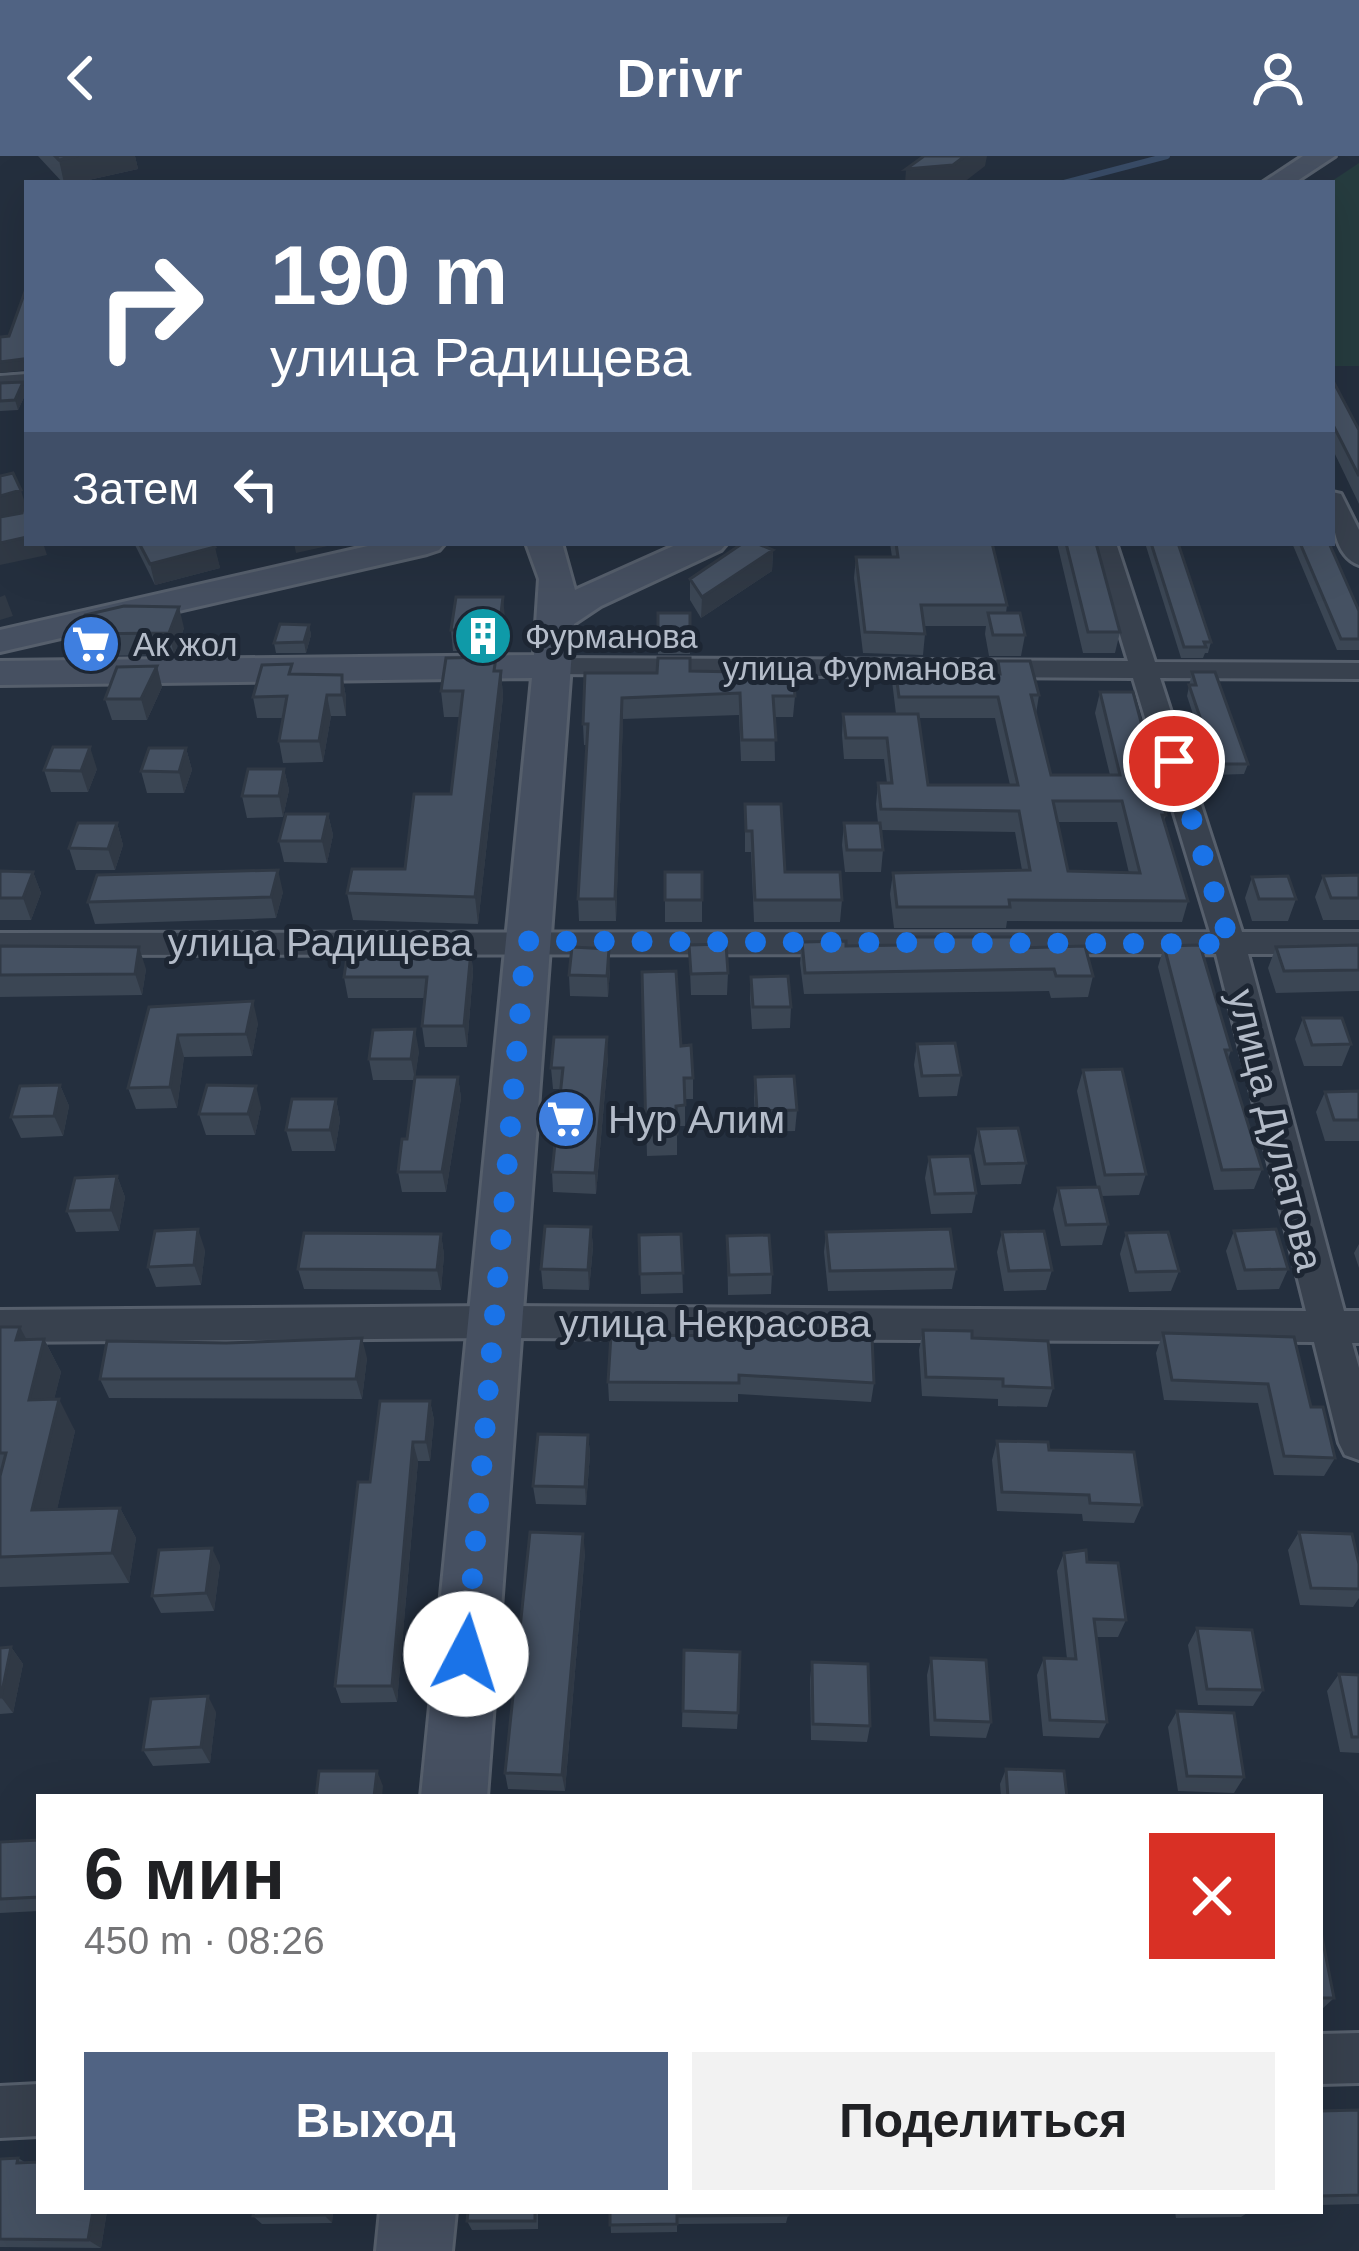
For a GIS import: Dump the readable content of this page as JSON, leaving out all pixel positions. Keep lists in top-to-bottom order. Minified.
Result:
{"streets":{"main road":["улица Фурманова"],"street":["улица Радищева","улица Дулатова","улица Некрасова"]},"crossings":[["улица Фурманова","улица Дулатова"],["улица Радищева","улица Дулатова"],["улица Дулатова","улица Некрасова"]],"places":{"building":["Фурманова"],"supermarket":["Ак жол","Нур Алим"]},"page":{"header":"Drivr","turn":["190 m","улица Радищева"],"then":"Затем","heading":["6 мин","450 m · 08:26"],"buttons":["Выход","Поделиться"]}}
